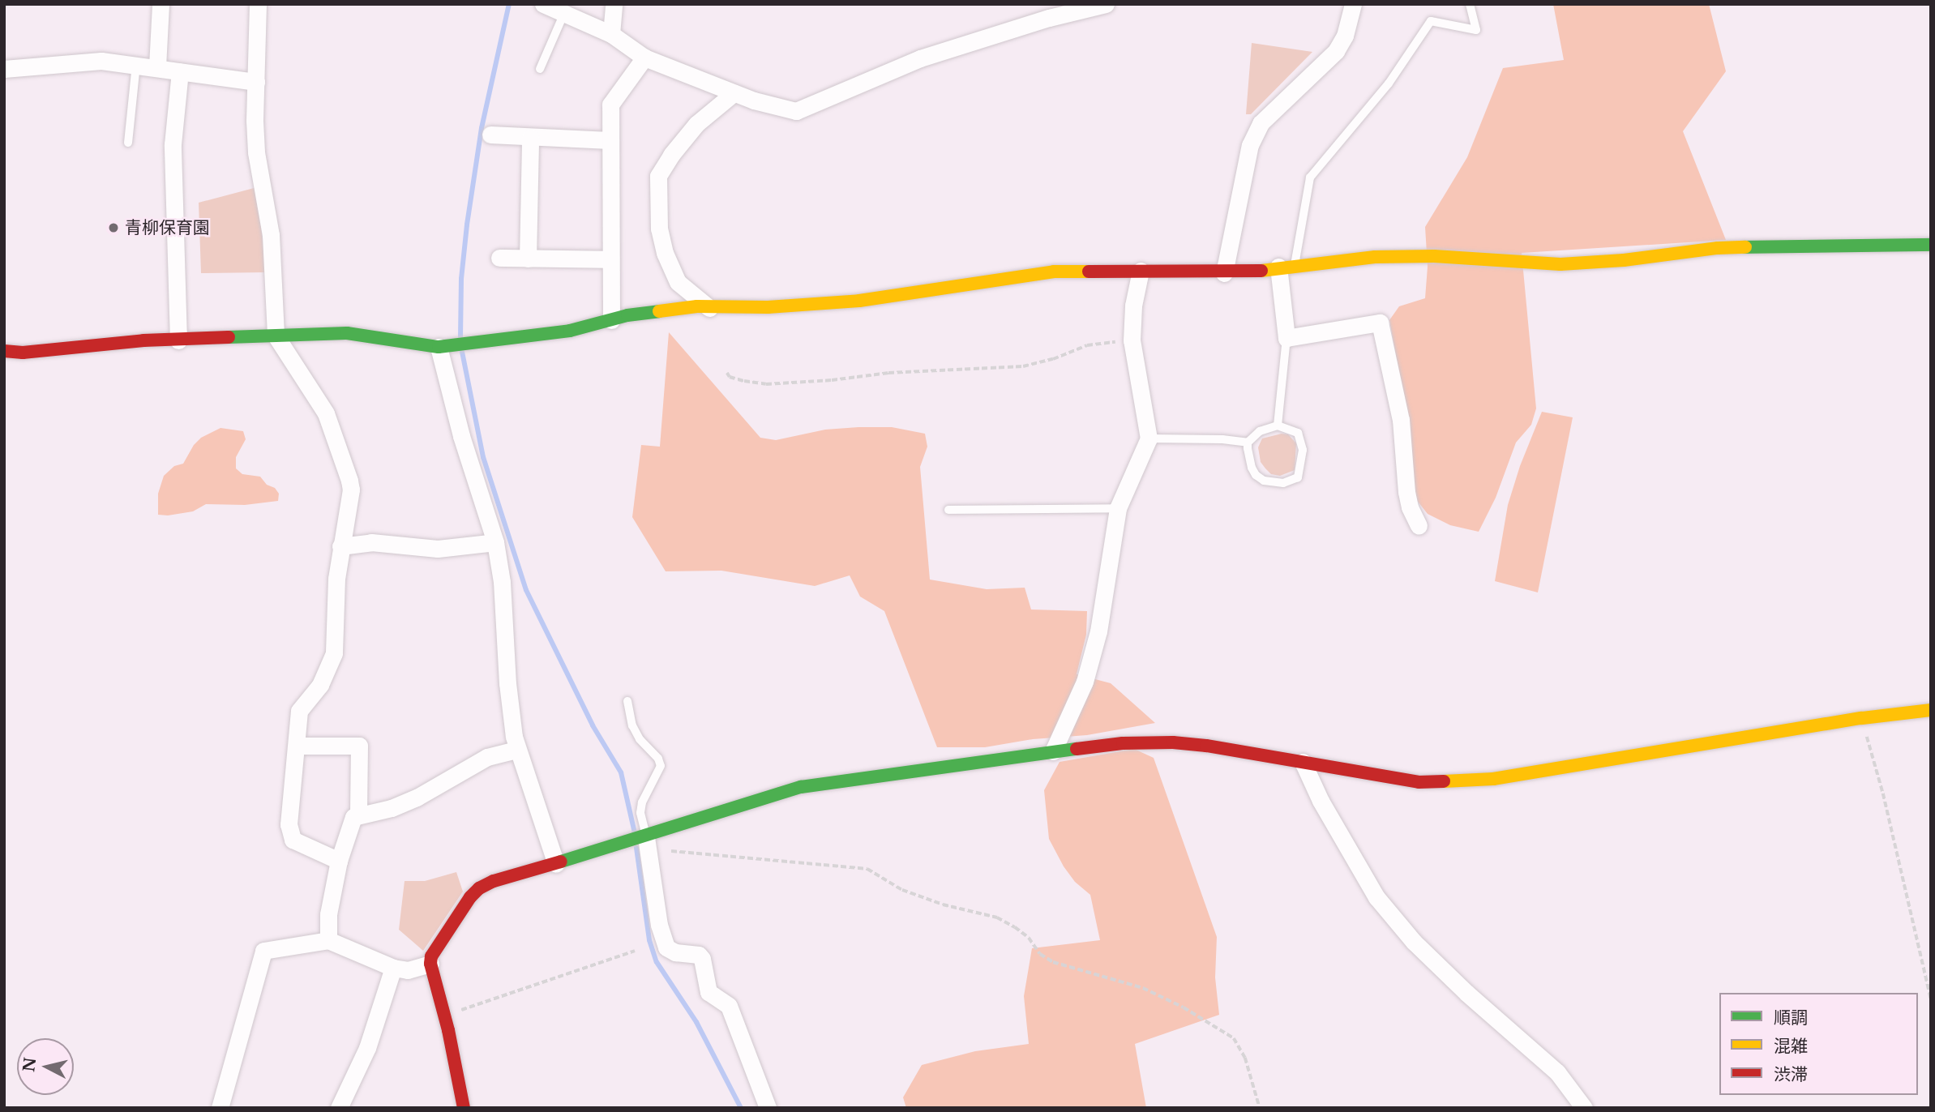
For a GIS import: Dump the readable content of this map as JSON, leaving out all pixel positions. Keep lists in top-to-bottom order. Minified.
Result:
{"places":["青柳保育園"],"legend":["順調","混雑","渋滞"],"north":"left"}
